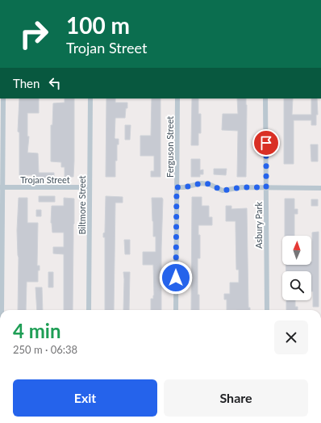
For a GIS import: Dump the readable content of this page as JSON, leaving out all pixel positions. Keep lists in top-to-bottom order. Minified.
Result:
{"streets":{"street":["Ferguson Street","Trojan Street","Biltmore Street","Asbury Park"]},"crossings":[["Trojan Street","Biltmore Street"]],"north":"top","page":{"turn":["100 m","Trojan Street"],"then":"Then","heading":["4 min","250 m · 06:38"],"buttons":["Exit","Share"]}}
